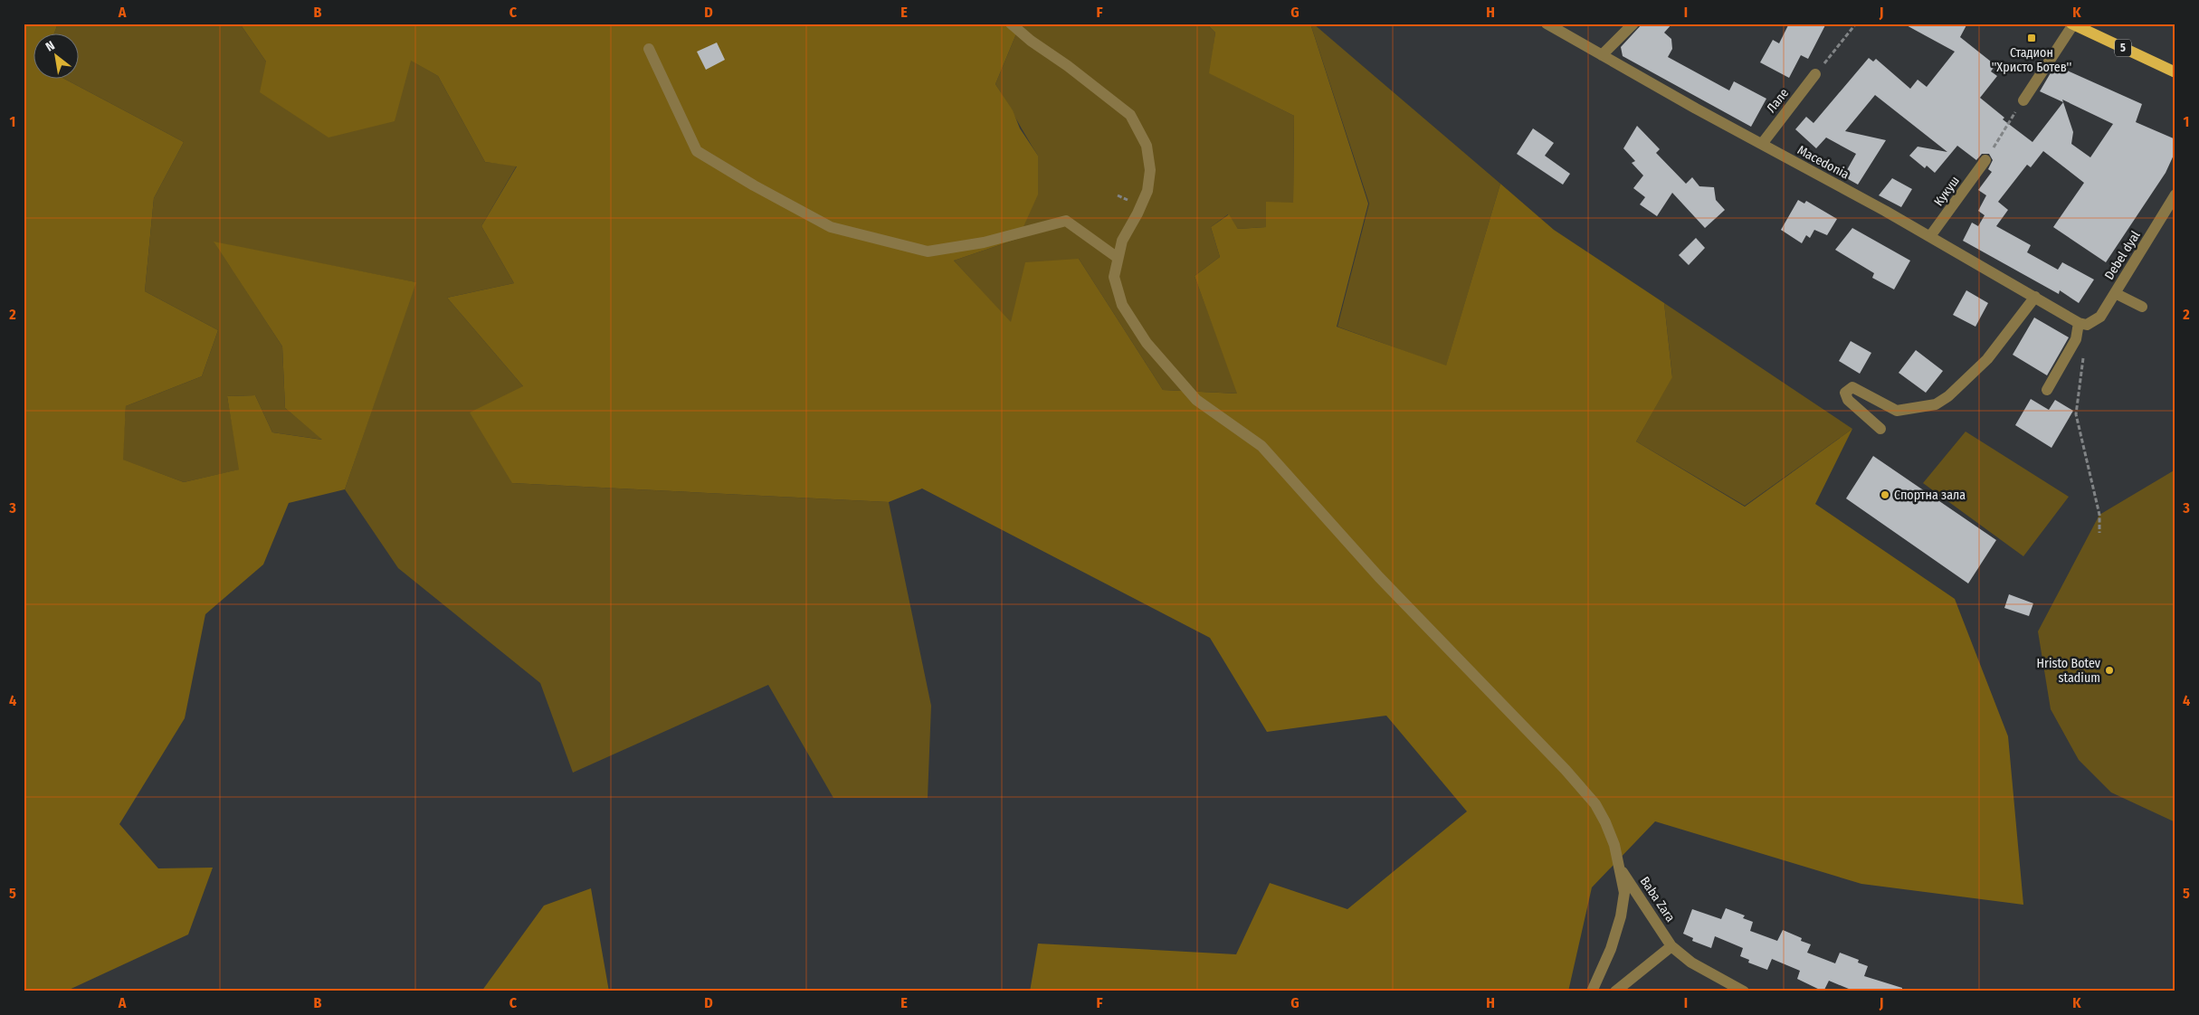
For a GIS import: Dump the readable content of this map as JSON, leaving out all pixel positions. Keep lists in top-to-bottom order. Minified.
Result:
{"streets":{"main road":["5"],"street":["Лале","Macedonia","Кукуш","Debel dyal","Baba Zara"]},"crossings":[["Лале","Macedonia"],["Macedonia","Кукуш"],["Macedonia","Debel dyal"]],"places":{"transit":["Стадион ''Христо Ботев''"],"other":["Спортна зала","Hristo Botev stadium"]},"north":"top left","grid":{"columns":["A","B","C","D","E","F","G","H","I","J","K"],"rows":["1","2","3","4","5"]}}
